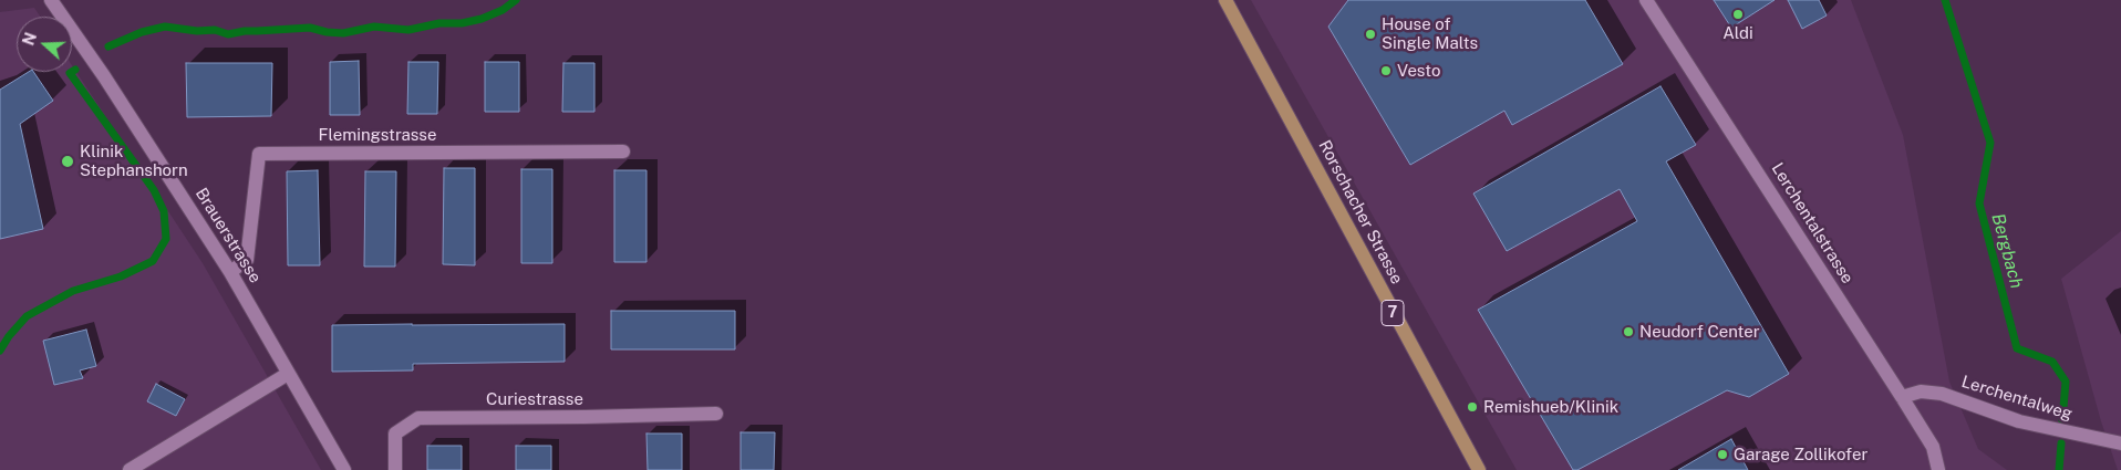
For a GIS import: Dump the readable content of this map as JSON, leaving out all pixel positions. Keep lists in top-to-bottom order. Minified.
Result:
{"streets":{"main road":["Rorschacher Strasse","7"],"street":["Flemingstrasse","Lerchentalstrasse","Brauerstrasse","Lerchentalweg","Curiestrasse"]},"crossings":[["Flemingstrasse","Brauerstrasse"],["Lerchentalstrasse","Lerchentalweg"]],"water":["Bergbach"],"places":["Aldi","House of Single Malts","Vesto","Klinik Stephanshorn","Neudorf Center","Remishueb/Klinik","Garage Zollikofer"],"north":"left"}
